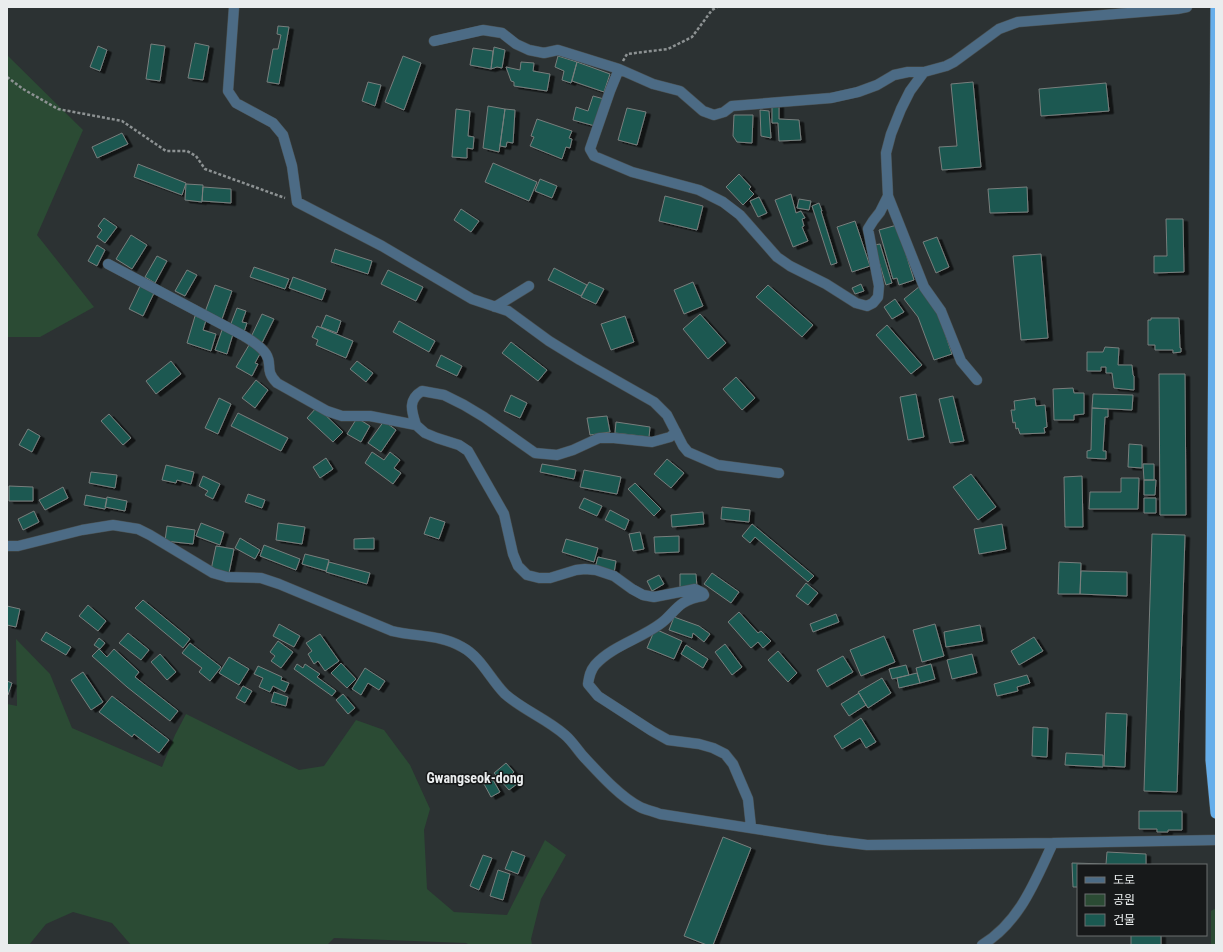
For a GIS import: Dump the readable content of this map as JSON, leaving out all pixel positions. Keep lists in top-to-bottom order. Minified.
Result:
{"districts":["Gwangseok-dong"],"legend":["도로","공원","건물"]}
